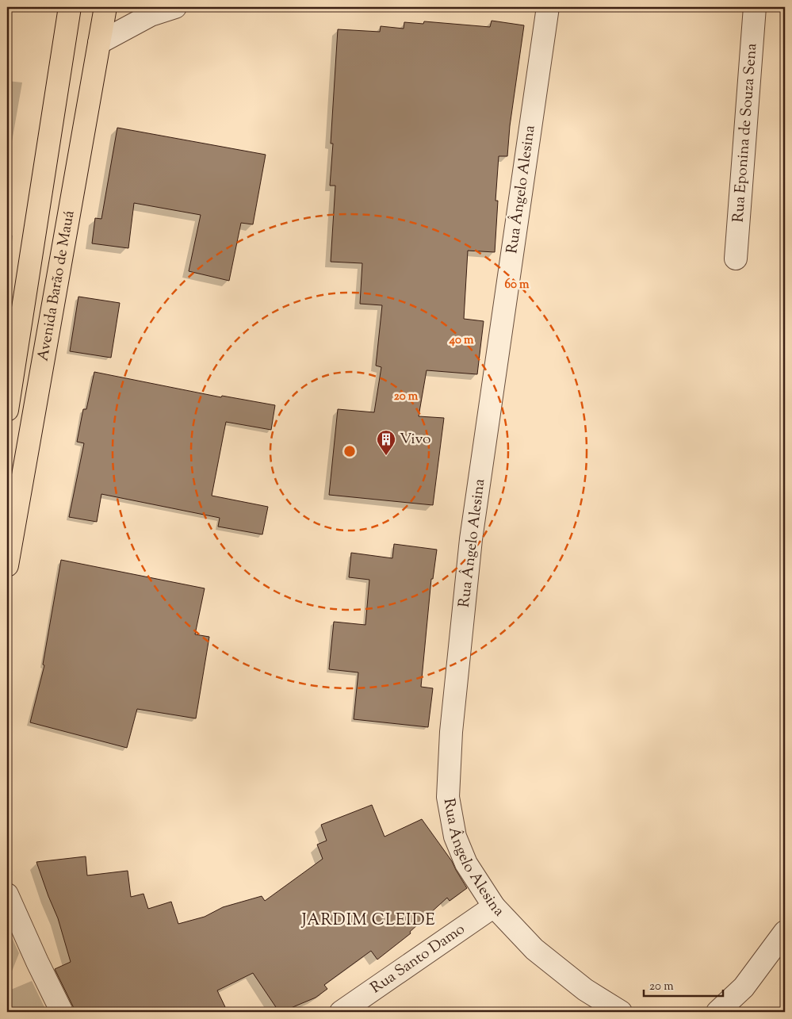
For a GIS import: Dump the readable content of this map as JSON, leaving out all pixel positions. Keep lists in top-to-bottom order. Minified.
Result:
{"streets":{"main road":["Avenida Barão de Mauá"],"street":["Rua Eponina de Souza Sena","Rua Ângelo Alesina","Rua Santo Damo"]},"crossings":[["Rua Ângelo Alesina","Rua Santo Damo"]],"districts":["JARDIM CLEIDE"],"places":{"building":["Vivo"]},"scale_bar":"20 m","rings":["60 m","40 m","20 m"]}
